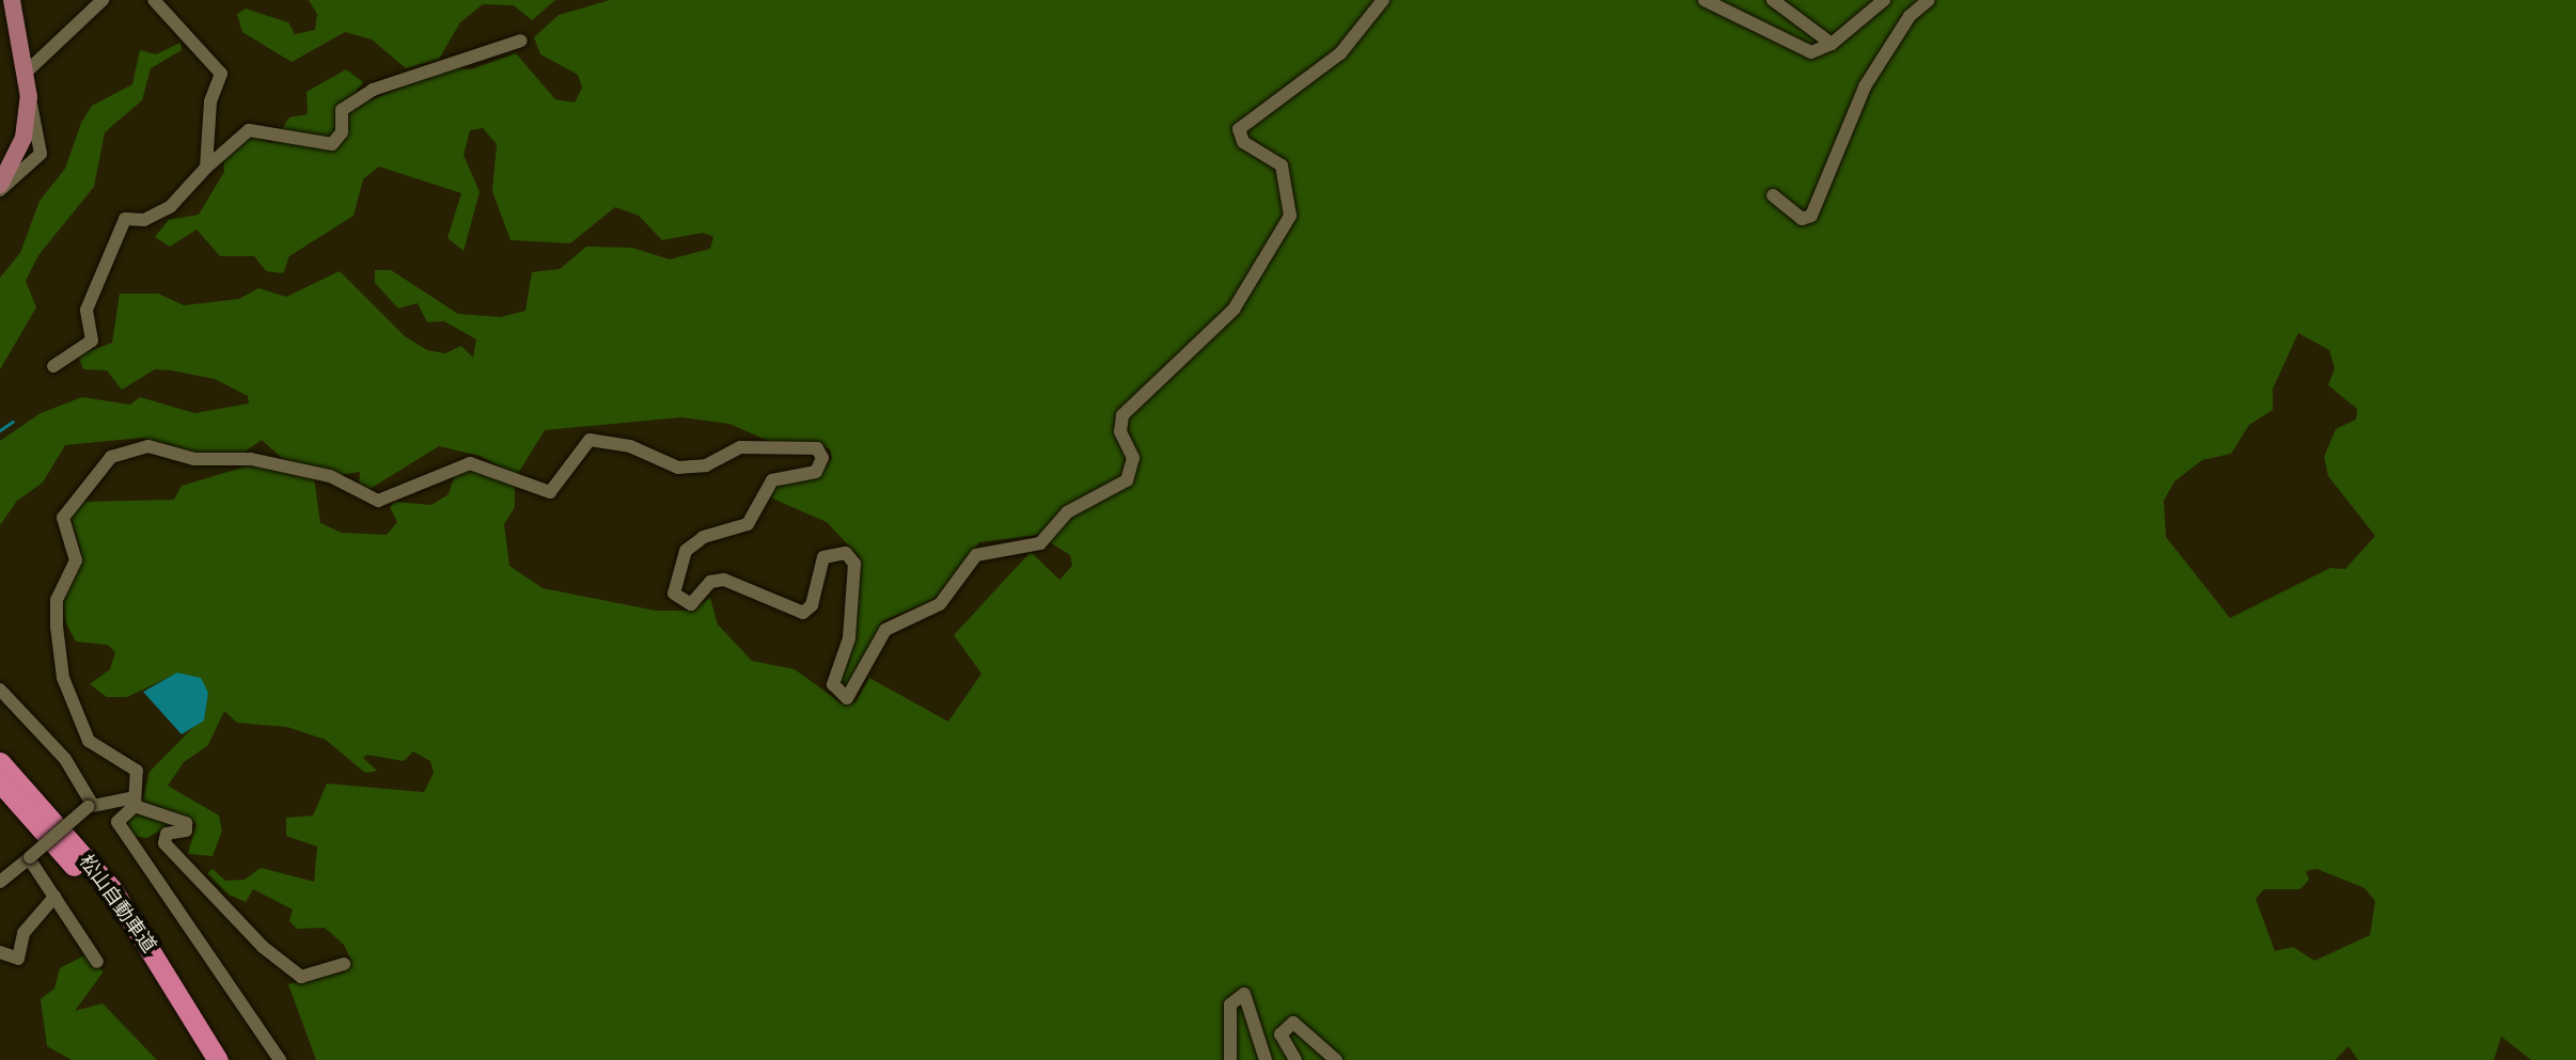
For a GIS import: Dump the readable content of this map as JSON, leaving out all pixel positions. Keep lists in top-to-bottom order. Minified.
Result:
{"streets":{"highway":["松山自動車道"]}}
